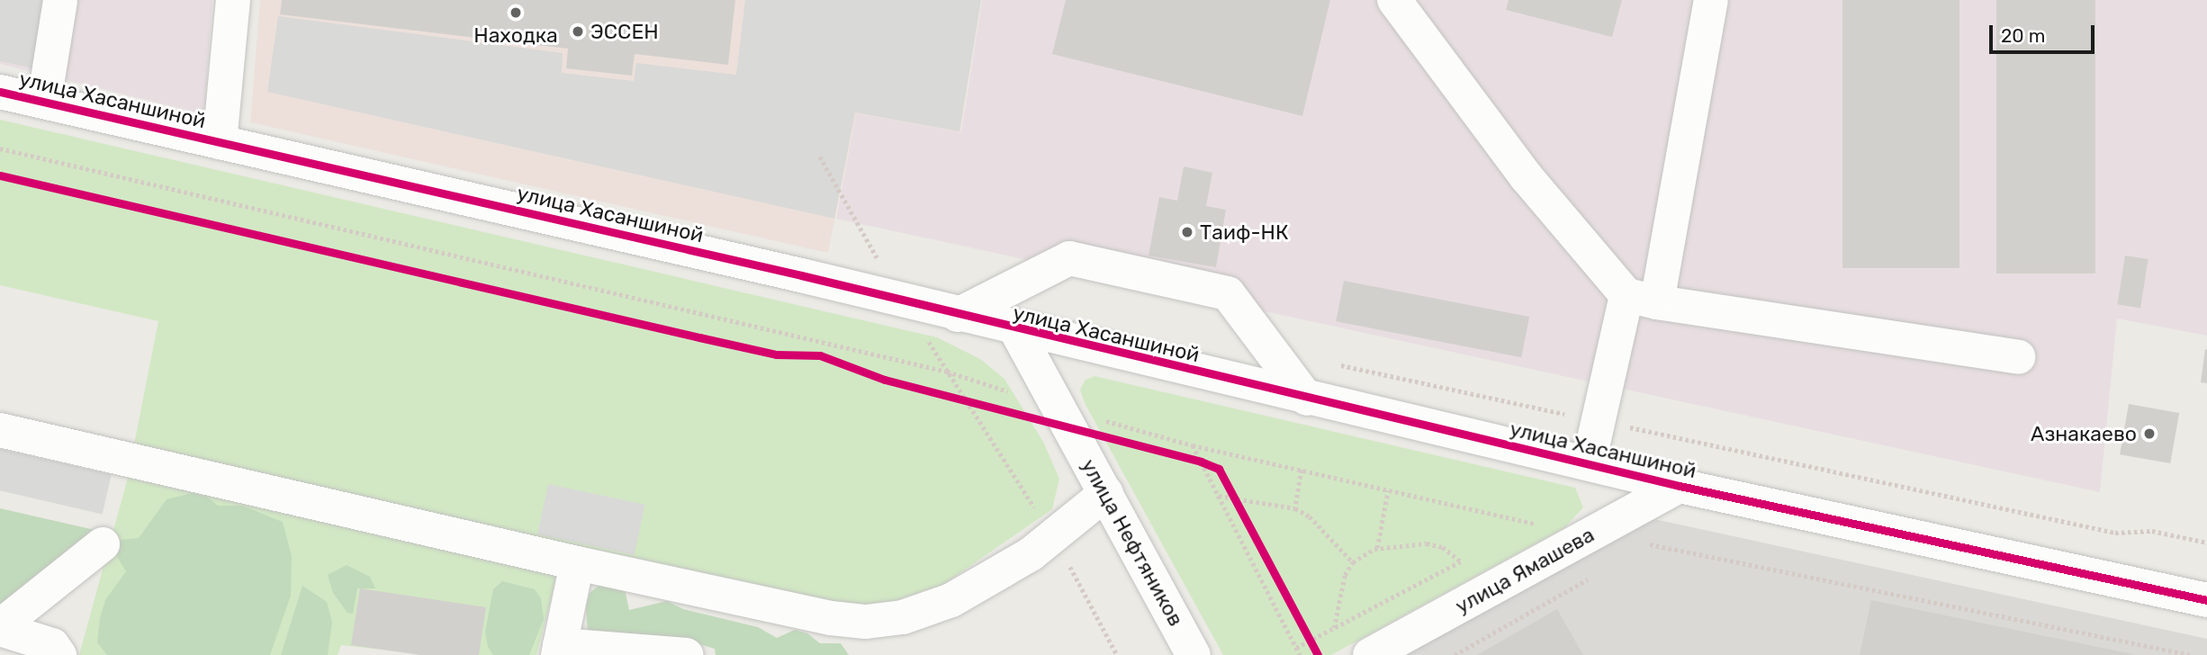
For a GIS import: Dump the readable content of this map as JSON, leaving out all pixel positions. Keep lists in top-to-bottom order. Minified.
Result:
{"streets":{"street":["улица Хасаншиной","улица Нефтяников","улица Ямашева"]},"crossings":[["улица Хасаншиной","улица Нефтяников"],["улица Хасаншиной","улица Ямашева"]],"places":["Находка","ЭССЕН","Таиф-НК","Азнакаево"],"scale_bar":"20 m"}
